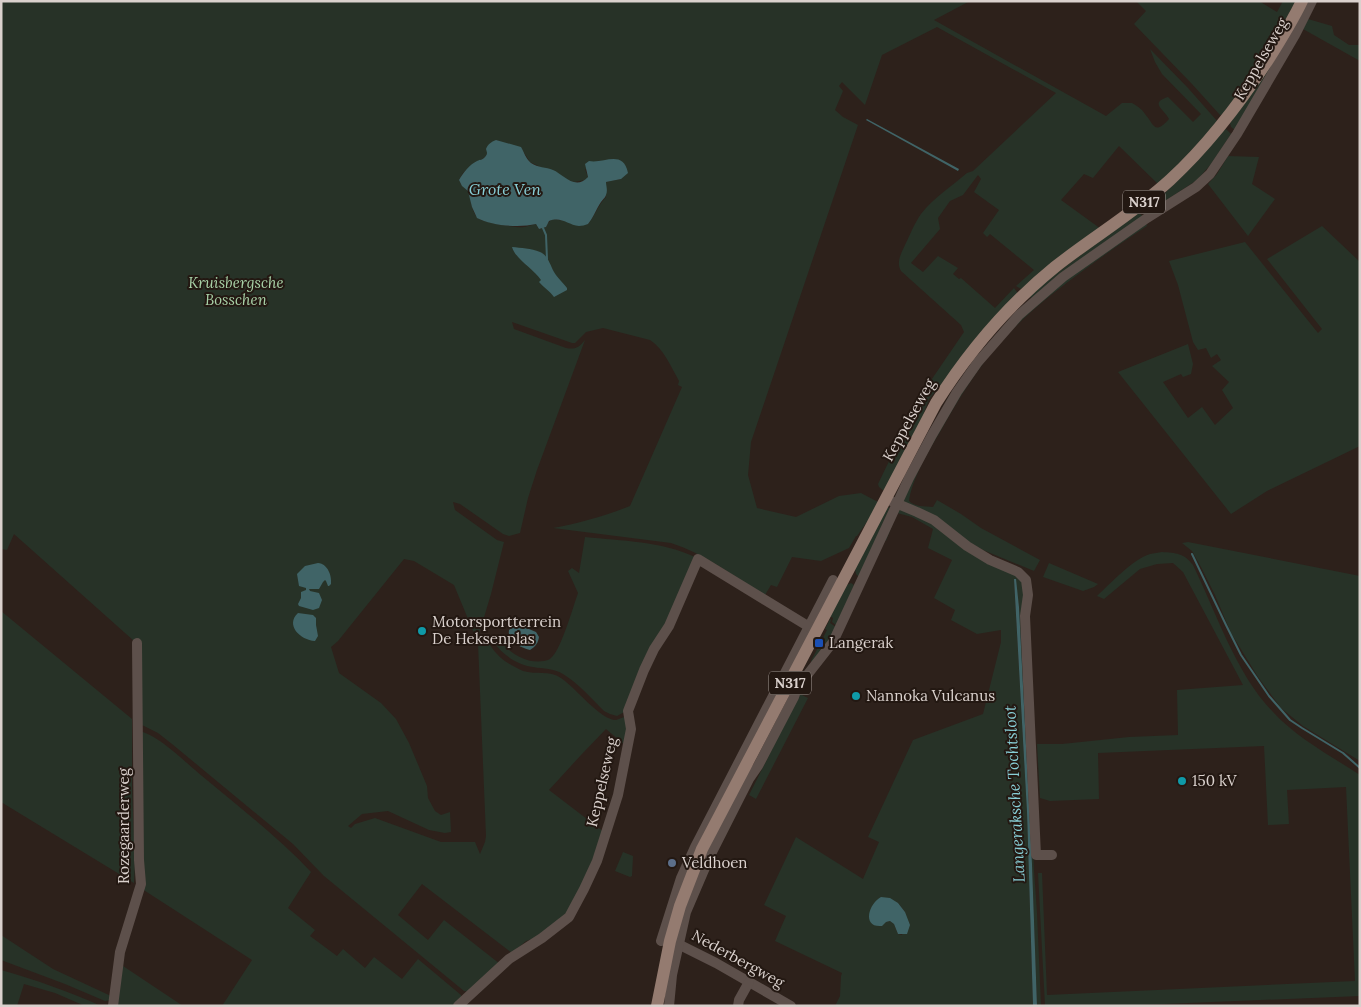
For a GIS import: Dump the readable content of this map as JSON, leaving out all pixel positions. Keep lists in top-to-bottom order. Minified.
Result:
{"streets":{"main road":["Keppelseweg","N317"],"street":["Rozegaarderweg","Nederbergweg"]},"crossings":[["Keppelseweg","Nederbergweg"]],"water":["Grote Ven","Langeraksche Tochtsloot"],"parks":["Kruisbergsche Bosschen"],"places":{"other":["Motorsportterrein De Heksenplas","Nannoka Vulcanus","150 kV","Veldhoen"],"transit":["Langerak"]}}
